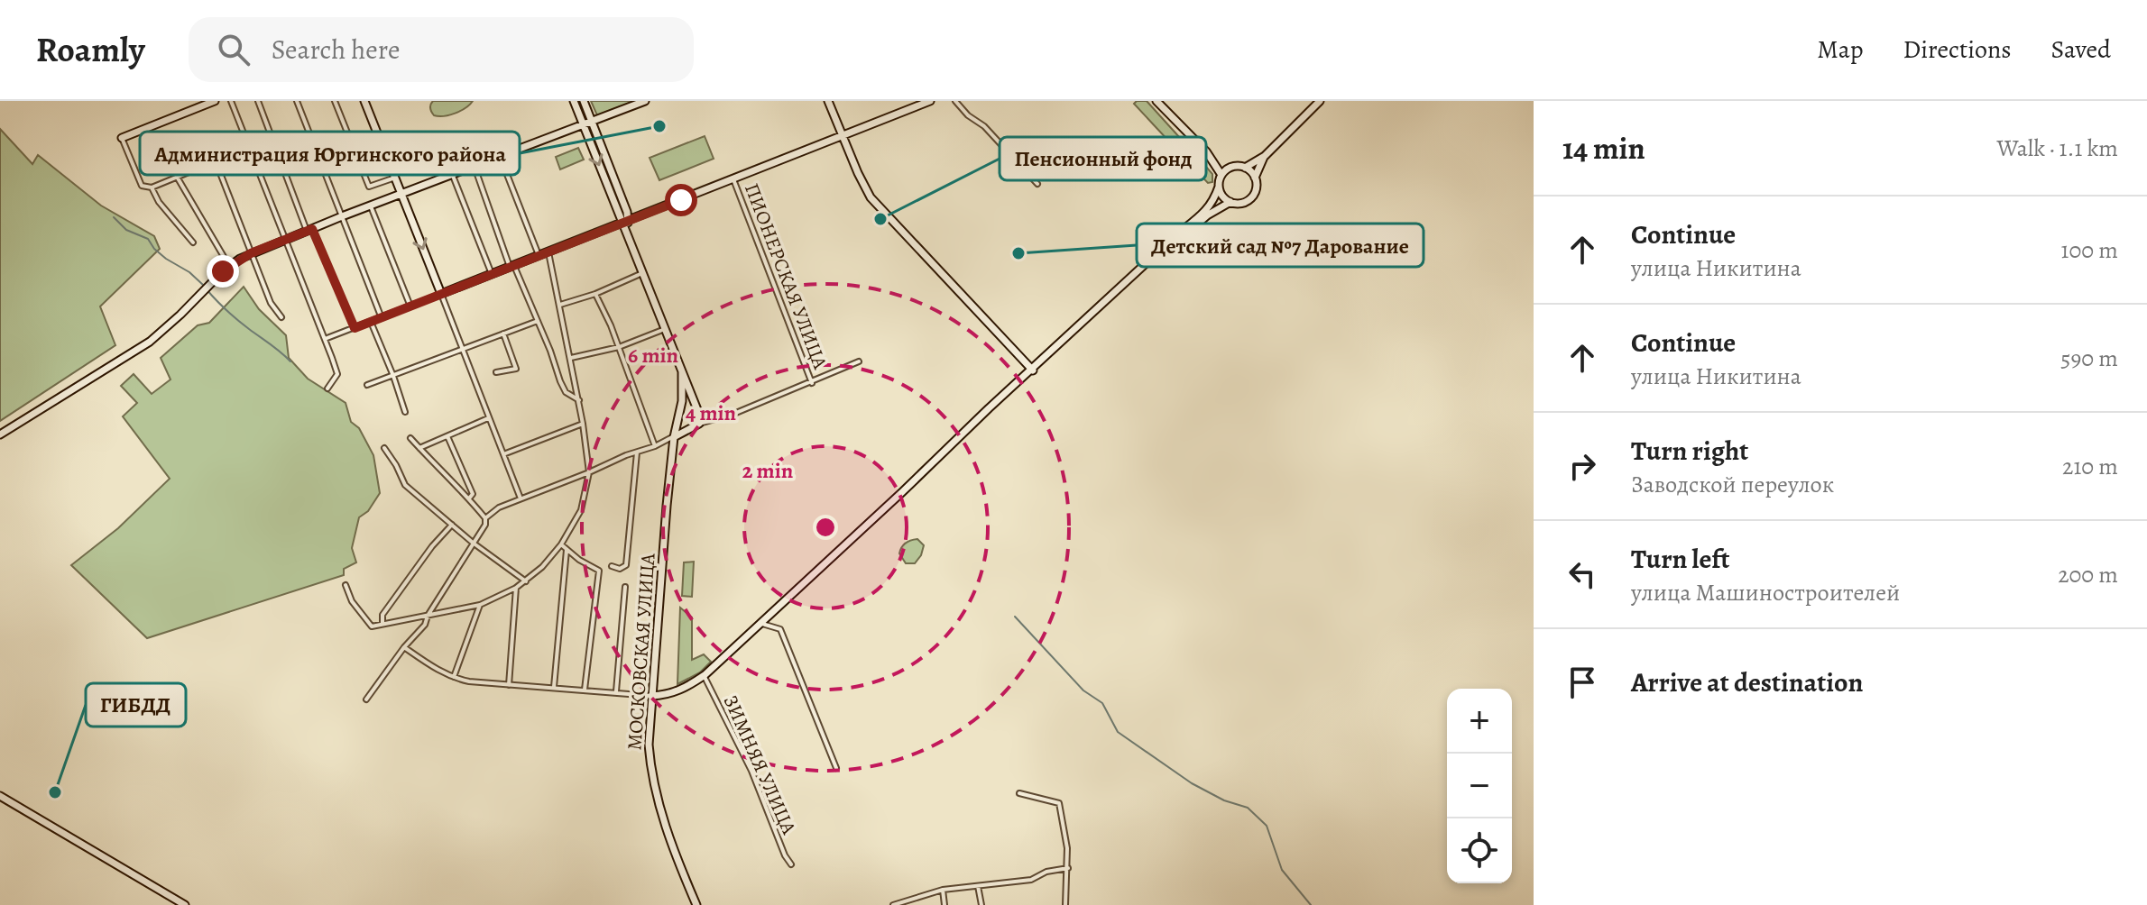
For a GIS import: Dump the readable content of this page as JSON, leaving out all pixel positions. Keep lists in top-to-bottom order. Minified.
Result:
{"streets":{"main road":["МОСКОВСКАЯ УЛИЦА"],"street":["ПИОНЕРСКАЯ УЛИЦА","ЗИМНЯЯ УЛИЦА"]},"places":["Администрация Юргинского района","Пенсионный фонд","Детский сад №7 Дарование","ГИБДД"],"page":{"header":"Roamly","search":"Search here","nav":["Map","Directions","Saved"],"heading":["14 min","Walk · 1.1 km"],"list":[["Continue","улица Никитина","100 m"],["Continue","улица Никитина","590 m"],["Turn right","Заводской переулок","210 m"],["Turn left","улица Машиностроителей","200 m"],"Arrive at destination"],"map_buttons":["+","−"]},"rings":["6 min","4 min","2 min"]}
